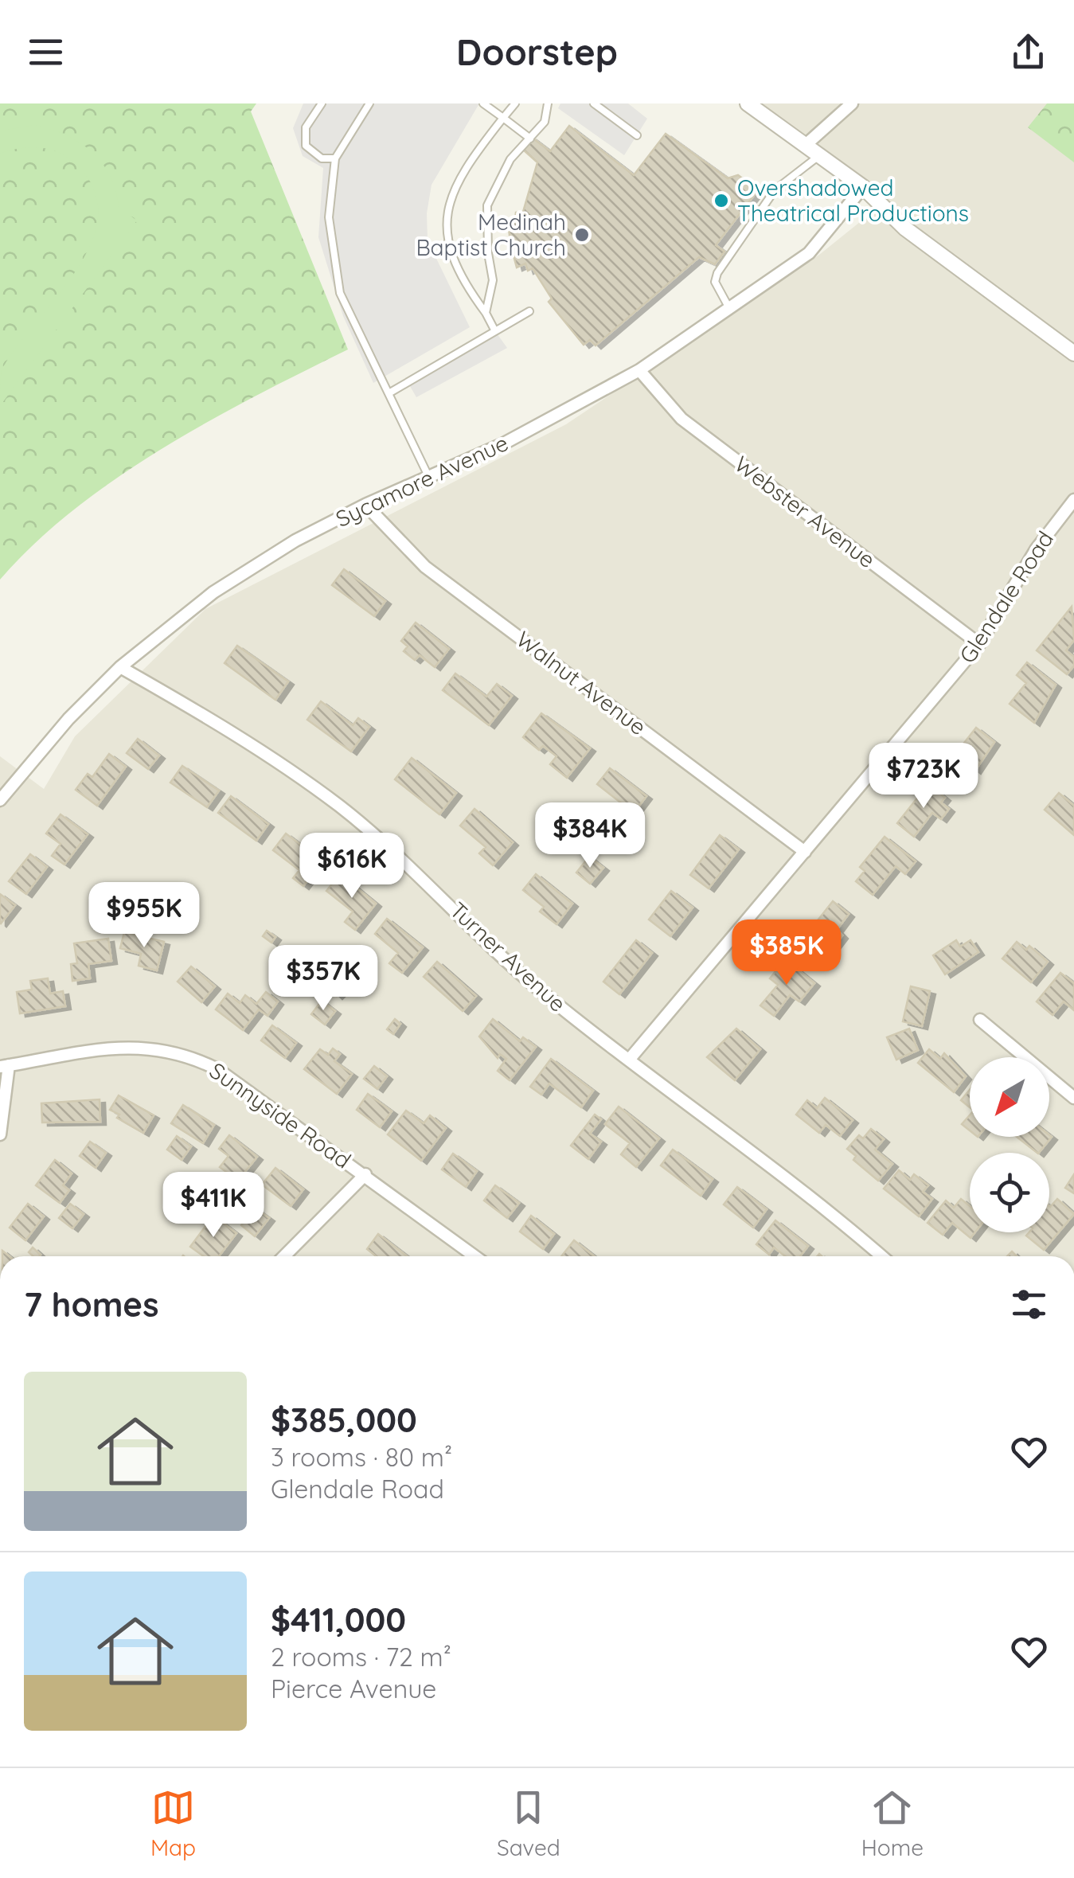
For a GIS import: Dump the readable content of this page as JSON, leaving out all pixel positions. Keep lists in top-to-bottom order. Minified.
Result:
{"streets":{"street":["Sycamore Avenue","Webster Avenue","Glendale Road","Walnut Avenue","Turner Avenue","Sunnyside Road"]},"crossings":[["Sycamore Avenue","Webster Avenue"],["Sycamore Avenue","Walnut Avenue"],["Sycamore Avenue","Turner Avenue"],["Webster Avenue","Glendale Road"],["Glendale Road","Walnut Avenue"],["Glendale Road","Turner Avenue"]],"places":["Overshadowed Theatrical Productions","Medinah Baptist Church"],"north":"bottom left","page":{"header":"Doorstep","price":["$723K","$384K","$616K","$955K","$385K","$357K","$411K"],"heading":"7 homes","list":[{"name":"$385,000","note":"3 rooms · 80 m² · Glendale Road"},{"name":"$411,000","note":"2 rooms · 72 m² · Pierce Avenue"}],"tabs":["Map","Saved","Home"]}}
